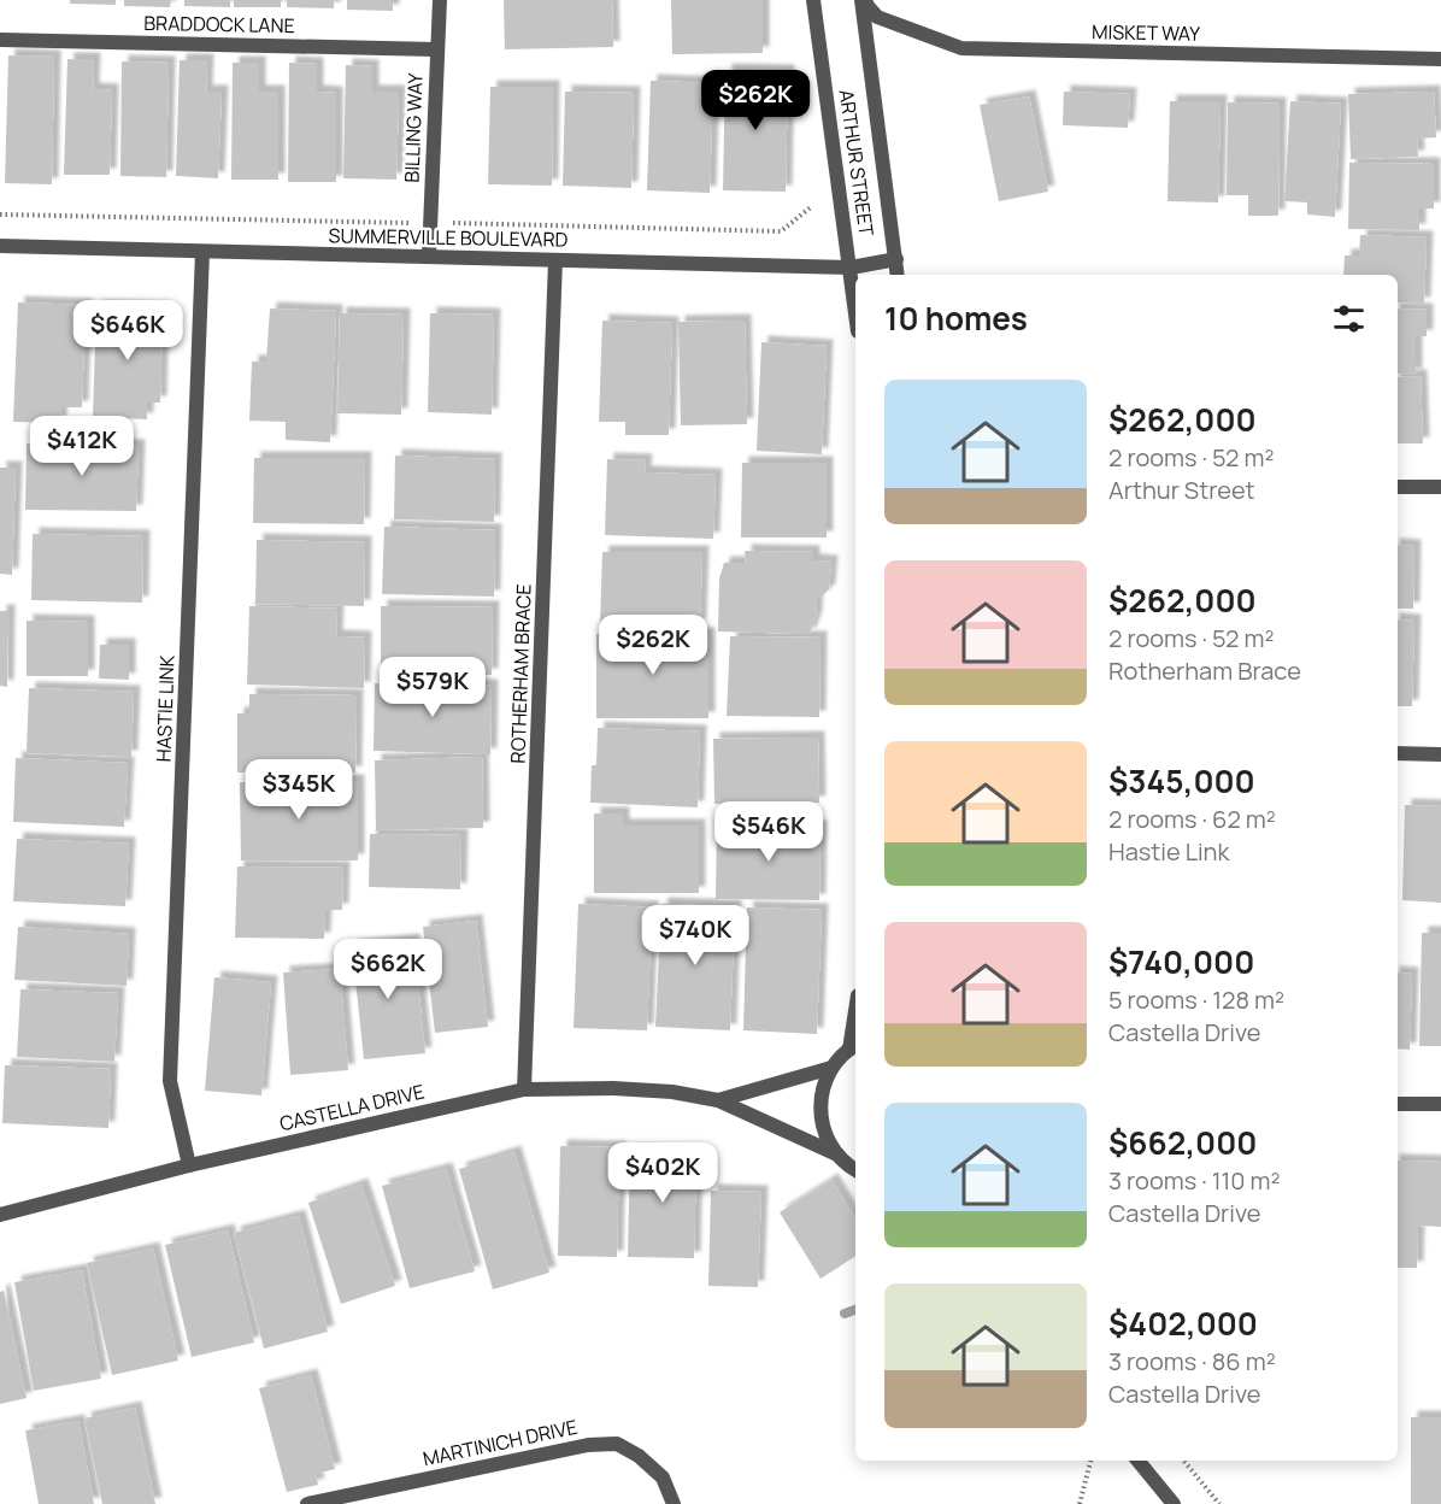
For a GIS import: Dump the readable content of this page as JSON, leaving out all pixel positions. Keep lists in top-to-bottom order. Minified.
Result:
{"streets":{"street":["BRADDOCK LANE","MISKET WAY","BILLING WAY","ARTHUR STREET","SUMMERVILLE BOULEVARD","ROTHERHAM BRACE","HASTIE LINK","CASTELLA DRIVE","MARTINICH DRIVE"]},"crossings":[["BRADDOCK LANE","BILLING WAY"],["MISKET WAY","ARTHUR STREET"],["BILLING WAY","SUMMERVILLE BOULEVARD"],["ARTHUR STREET","SUMMERVILLE BOULEVARD"],["SUMMERVILLE BOULEVARD","ROTHERHAM BRACE"],["SUMMERVILLE BOULEVARD","HASTIE LINK"],["ROTHERHAM BRACE","CASTELLA DRIVE"],["HASTIE LINK","CASTELLA DRIVE"]],"page":{"price":["$262K","$646K","$412K","$262K","$579K","$345K","$546K","$740K","$662K","$402K"],"heading":"10 homes","list":[{"name":"$262,000","note":"2 rooms · 52 m² · Arthur Street"},{"name":"$262,000","note":"2 rooms · 52 m² · Rotherham Brace"},{"name":"$345,000","note":"2 rooms · 62 m² · Hastie Link"},{"name":"$740,000","note":"5 rooms · 128 m² · Castella Drive"},{"name":"$662,000","note":"3 rooms · 110 m² · Castella Drive"},{"name":"$402,000","note":"3 rooms · 86 m² · Castella Drive"}]}}
